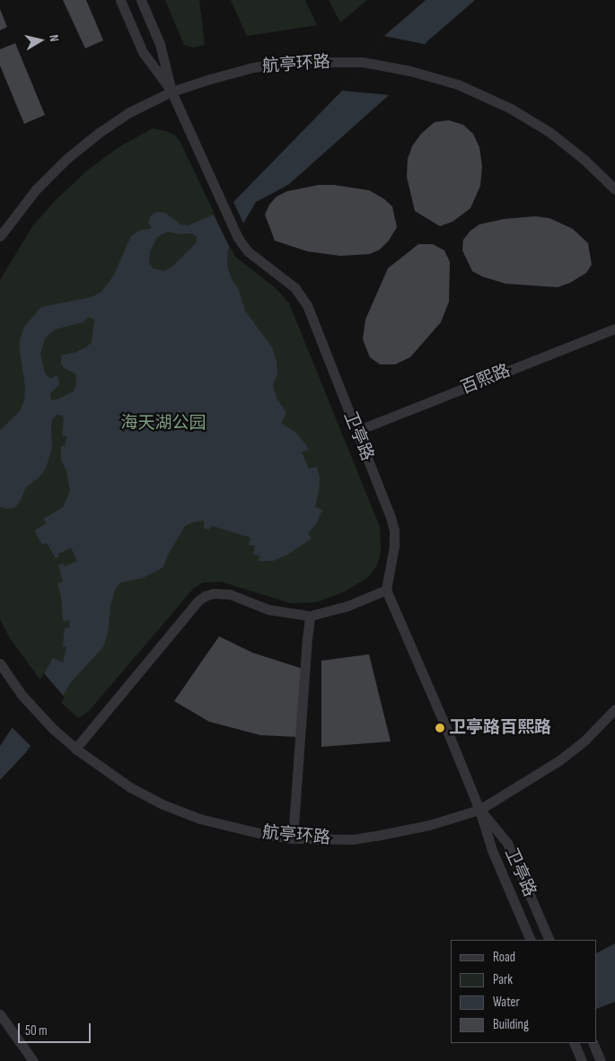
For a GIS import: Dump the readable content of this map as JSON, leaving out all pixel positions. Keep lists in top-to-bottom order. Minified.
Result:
{"streets":{"street":["航亭环路","百熙路","卫亭路"]},"crossings":[["航亭环路","卫亭路"],["百熙路","卫亭路"]],"parks":["海天湖公园"],"places":["卫亭路百熙路"],"legend":["Road","Park","Water","Building"],"scale_bar":"50 m","north":"right"}
